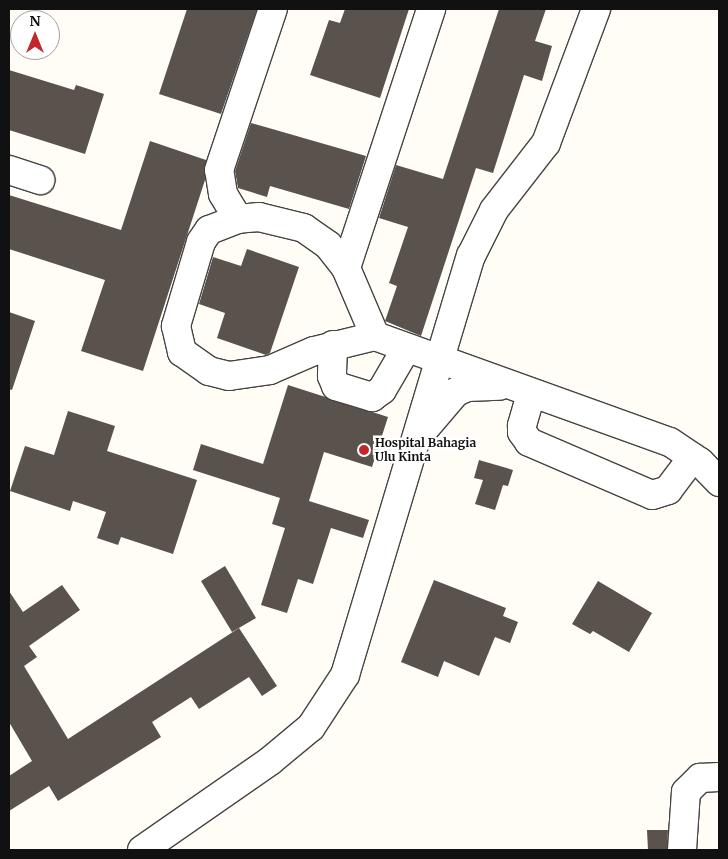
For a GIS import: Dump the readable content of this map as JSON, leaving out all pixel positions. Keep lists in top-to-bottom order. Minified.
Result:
{"places":["Hospital Bahagia Ulu Kinta"],"north":"top"}
